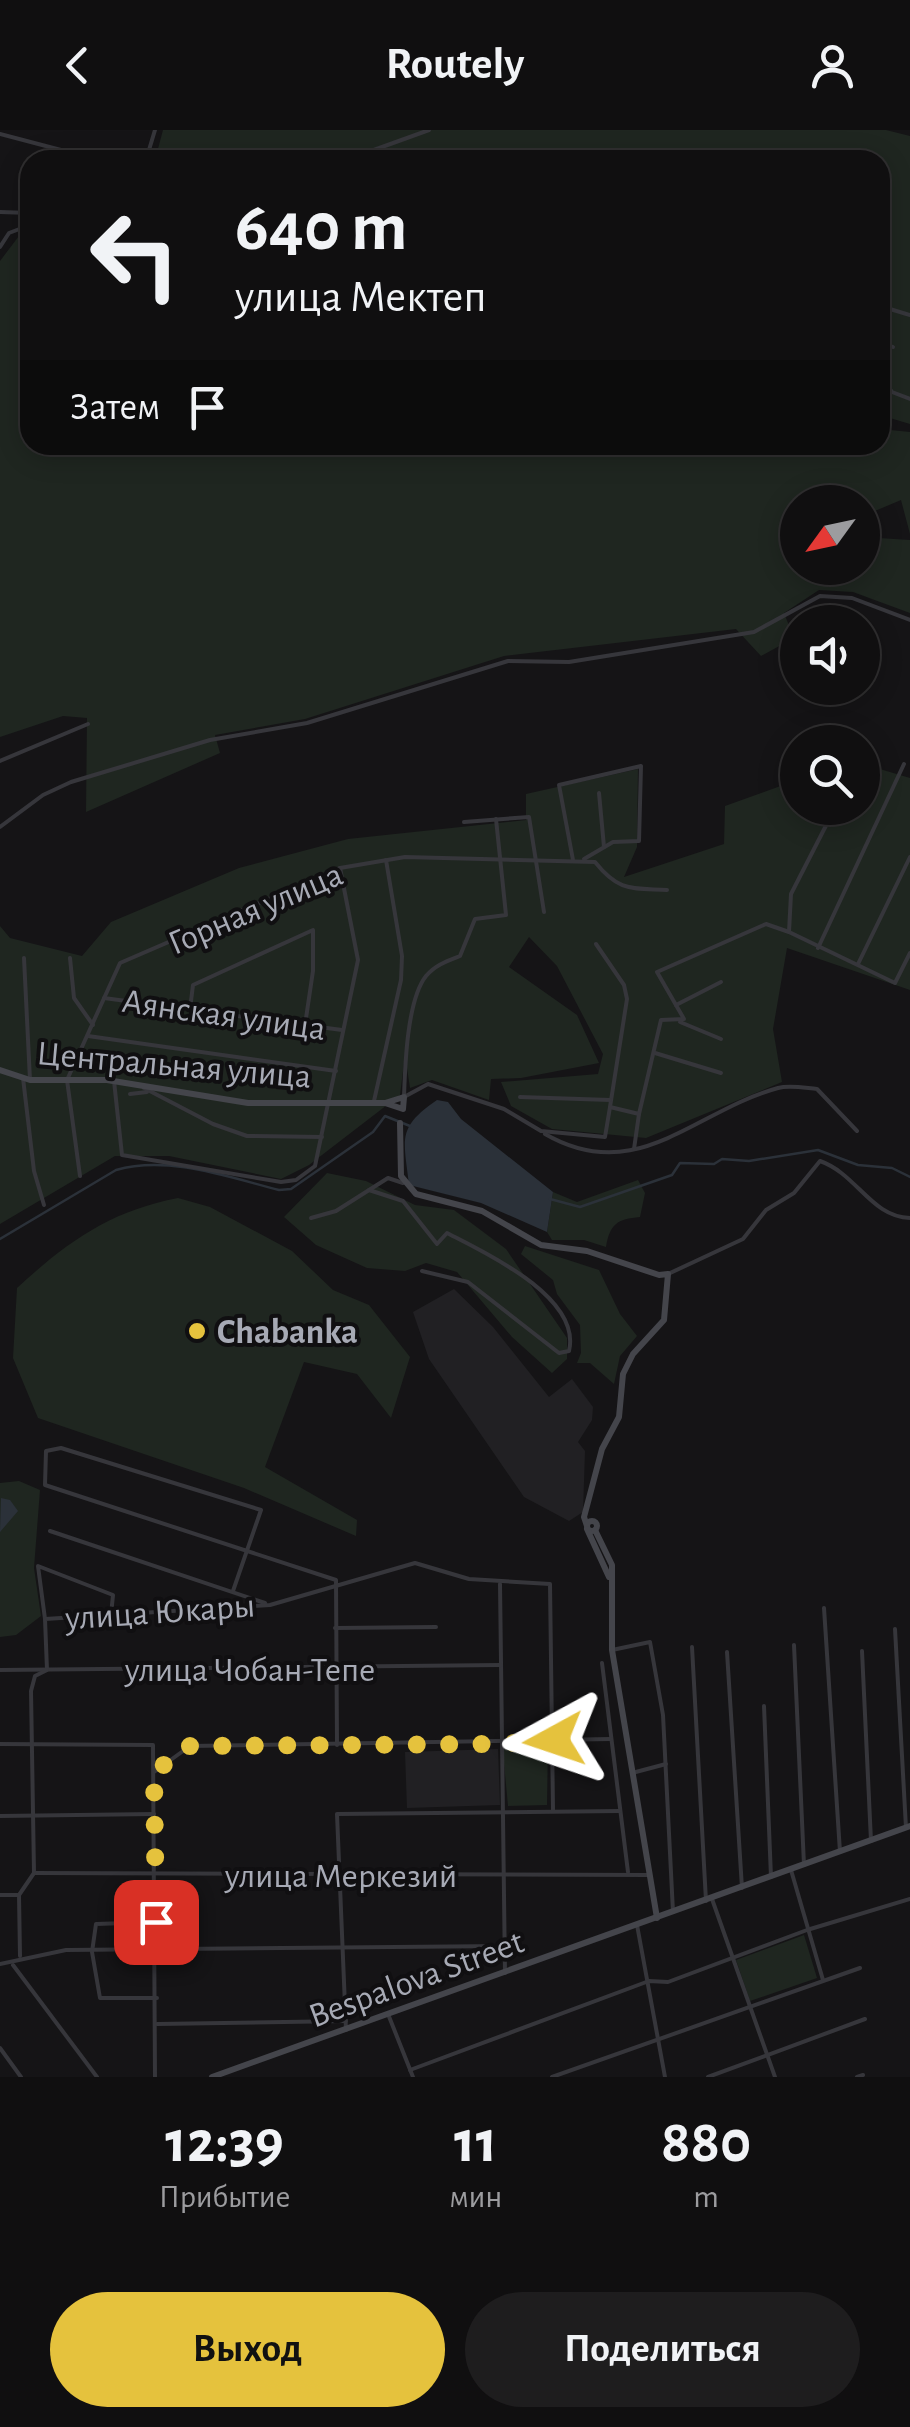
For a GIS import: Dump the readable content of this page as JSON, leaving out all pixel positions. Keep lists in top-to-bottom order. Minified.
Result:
{"streets":{"main road":["Центральная улица","Bespalova Street"],"street":["Горная улица","Аянская улица","улица Юкары","улица Чобан-Тепе","улица Меркезий"]},"crossings":[["Горная улица","Аянская улица"],["Горная улица","Центральная улица"],["улица Юкары","улица Чобан-Тепе"],["улица Юкары","улица Меркезий"]],"places":["Chabanka"],"north":"bottom left","page":{"header":"Routely","turn":["640 m","улица Мектеп"],"then":"Затем","eta":["12:39","Прибытие","11","мин","880","m"],"buttons":["Выход","Поделиться"]}}
